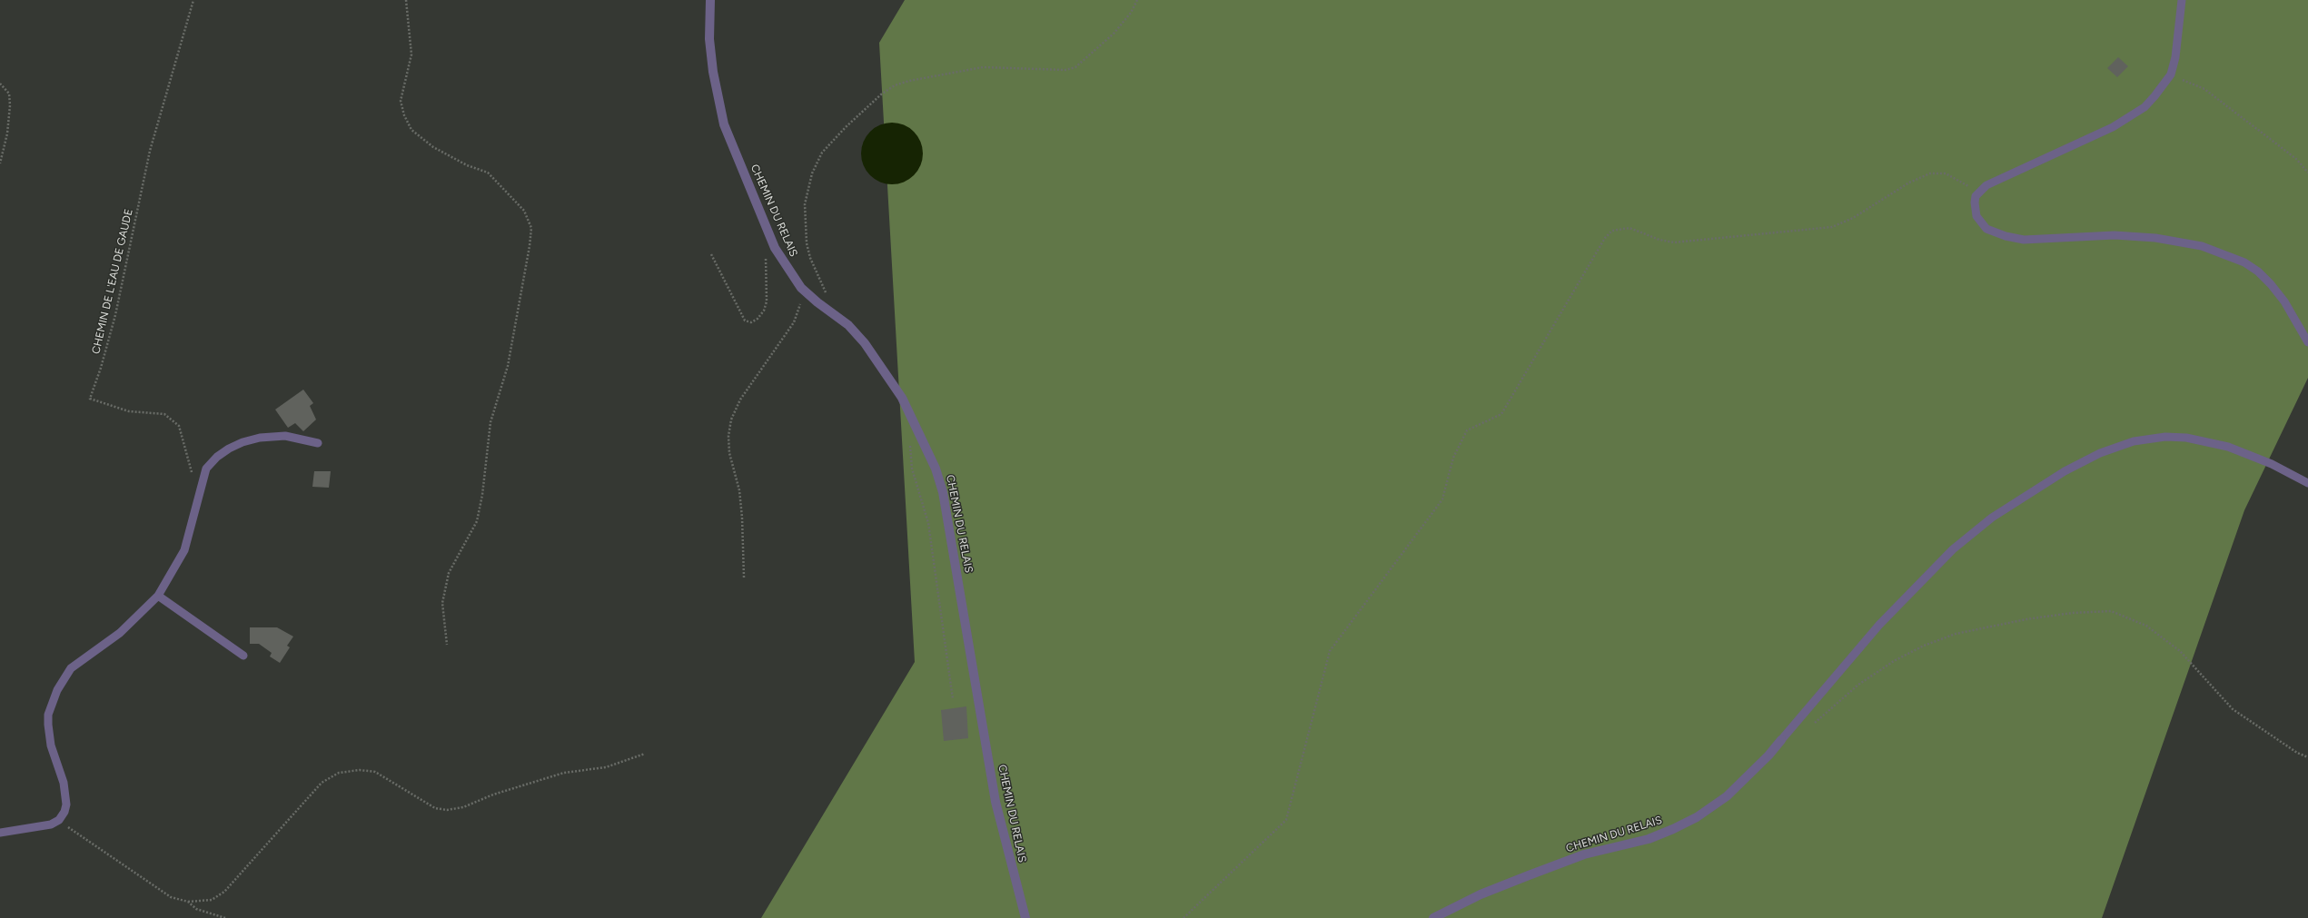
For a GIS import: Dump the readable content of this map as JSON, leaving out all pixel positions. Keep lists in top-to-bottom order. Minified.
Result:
{"streets":{"street":["CHEMIN DU RELAIS"],"path":["CHEMIN DE L'EAU DE GAUDE"]}}
